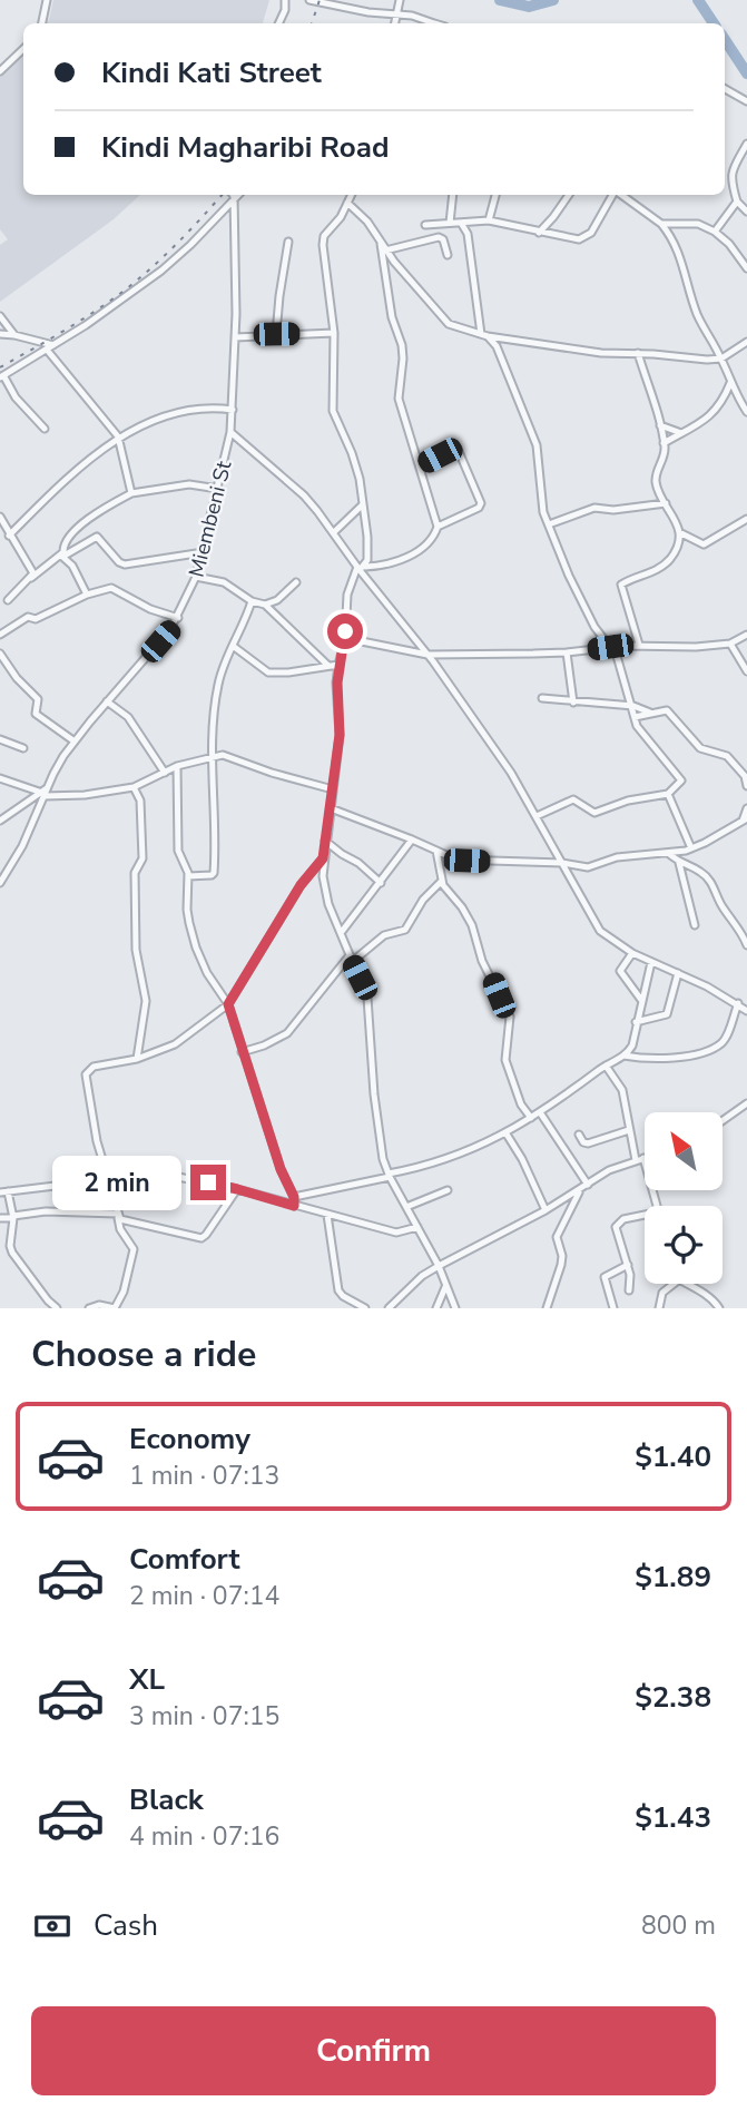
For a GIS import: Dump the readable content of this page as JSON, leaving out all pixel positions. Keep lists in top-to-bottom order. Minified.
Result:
{"streets":{"street":["Miembeni St"]},"north":"top left","page":{"banner":["Kindi Kati Street","Kindi Magharibi Road"],"bubble":"2 min","heading":"Choose a ride","list":[{"name":"Economy","note":"1 min · 07:13","value":"$1.40"},{"name":"Comfort","note":"2 min · 07:14","value":"$1.89"},{"name":"XL","note":"3 min · 07:15","value":"$2.38"},{"name":"Black","note":"4 min · 07:16","value":"$1.43"}],"pay":["Cash","800 m"],"buttons":"Confirm"}}
